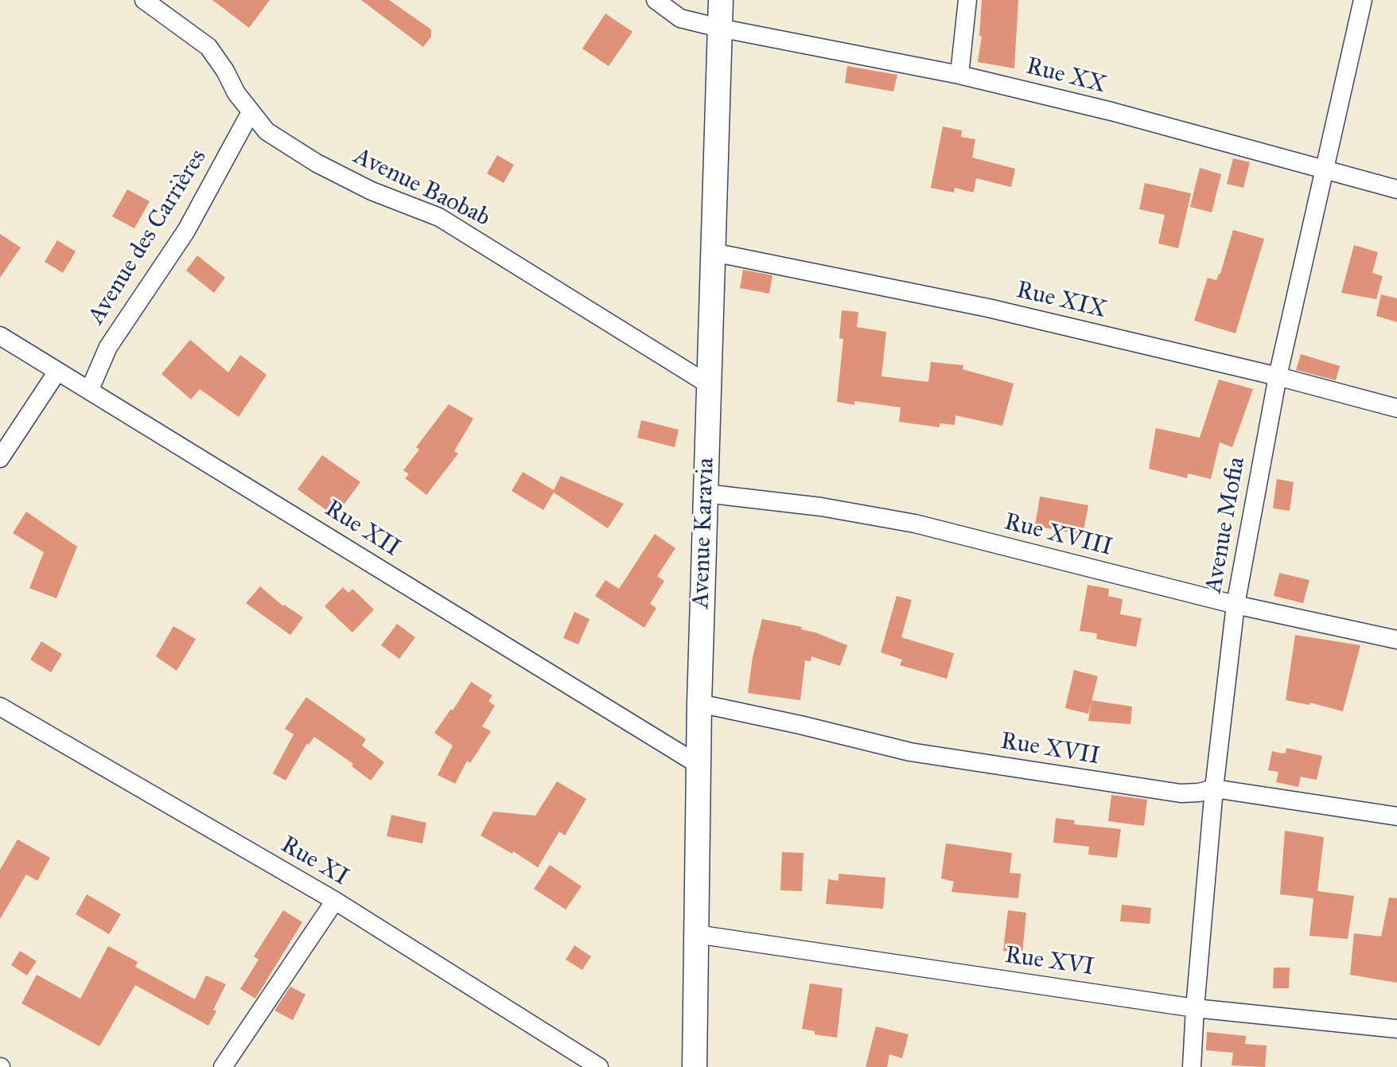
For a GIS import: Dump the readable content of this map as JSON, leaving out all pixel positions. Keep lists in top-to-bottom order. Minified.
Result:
{"streets":{"street":["Rue XX","Avenue Baobab","Avenue des Carrières","Rue XIX","Avenue Mofia","Rue XII","Avenue Karavia","Rue XVIII","Rue XVII","Rue XI","Rue XVI"]},"crossings":[["Rue XX","Avenue Mofia"],["Rue XX","Avenue Karavia"],["Avenue Baobab","Avenue des Carrières"],["Avenue Baobab","Avenue Karavia"],["Avenue des Carrières","Rue XII"],["Rue XIX","Avenue Mofia"],["Rue XIX","Avenue Karavia"],["Avenue Mofia","Rue XVIII"],["Avenue Mofia","Rue XVII"],["Avenue Mofia","Rue XVI"],["Rue XII","Avenue Karavia"],["Avenue Karavia","Rue XVIII"],["Avenue Karavia","Rue XVII"],["Avenue Karavia","Rue XVI"]]}
